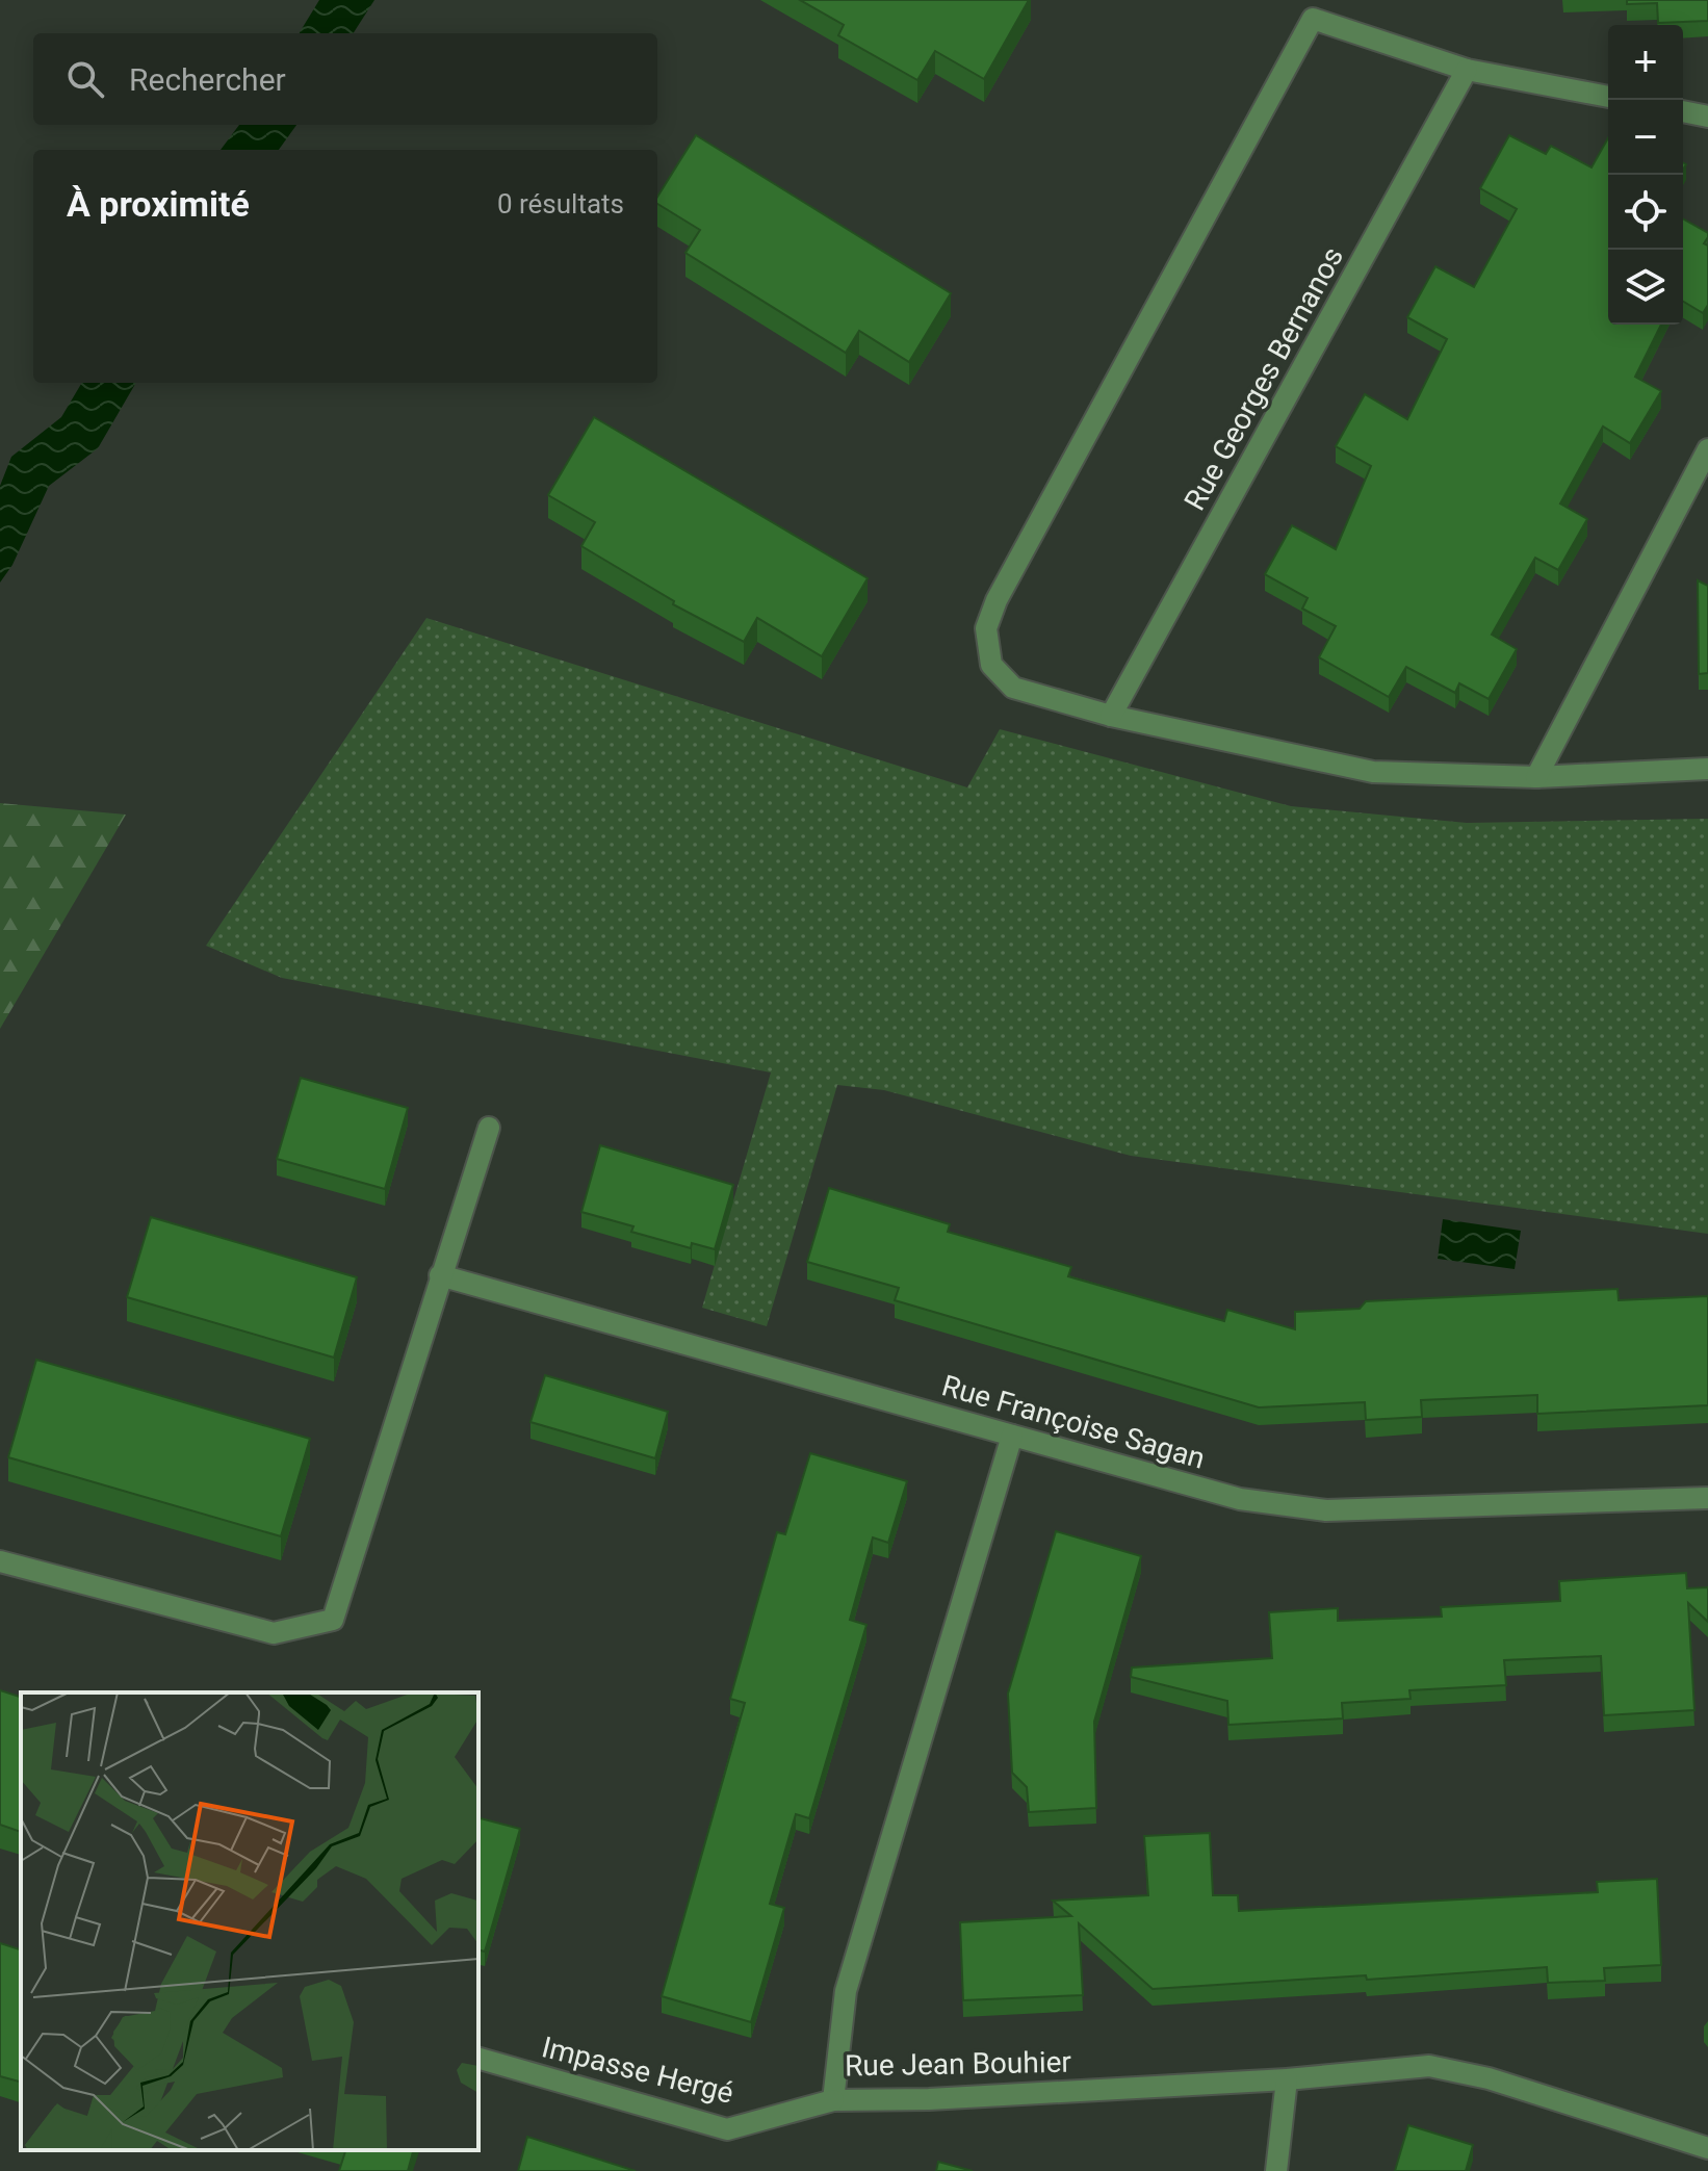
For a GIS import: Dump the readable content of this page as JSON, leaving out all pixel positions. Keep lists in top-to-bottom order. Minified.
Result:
{"streets":{"street":["Rue Georges Bernanos","Rue Françoise Sagan","Rue Jean Bouhier","Impasse Hergé"]},"crossings":[["Rue Françoise Sagan","Rue Jean Bouhier"],["Rue Jean Bouhier","Impasse Hergé"]],"page":{"map_buttons":["+","−"],"search":"Rechercher","heading":["À proximité","0 résultats"]}}
